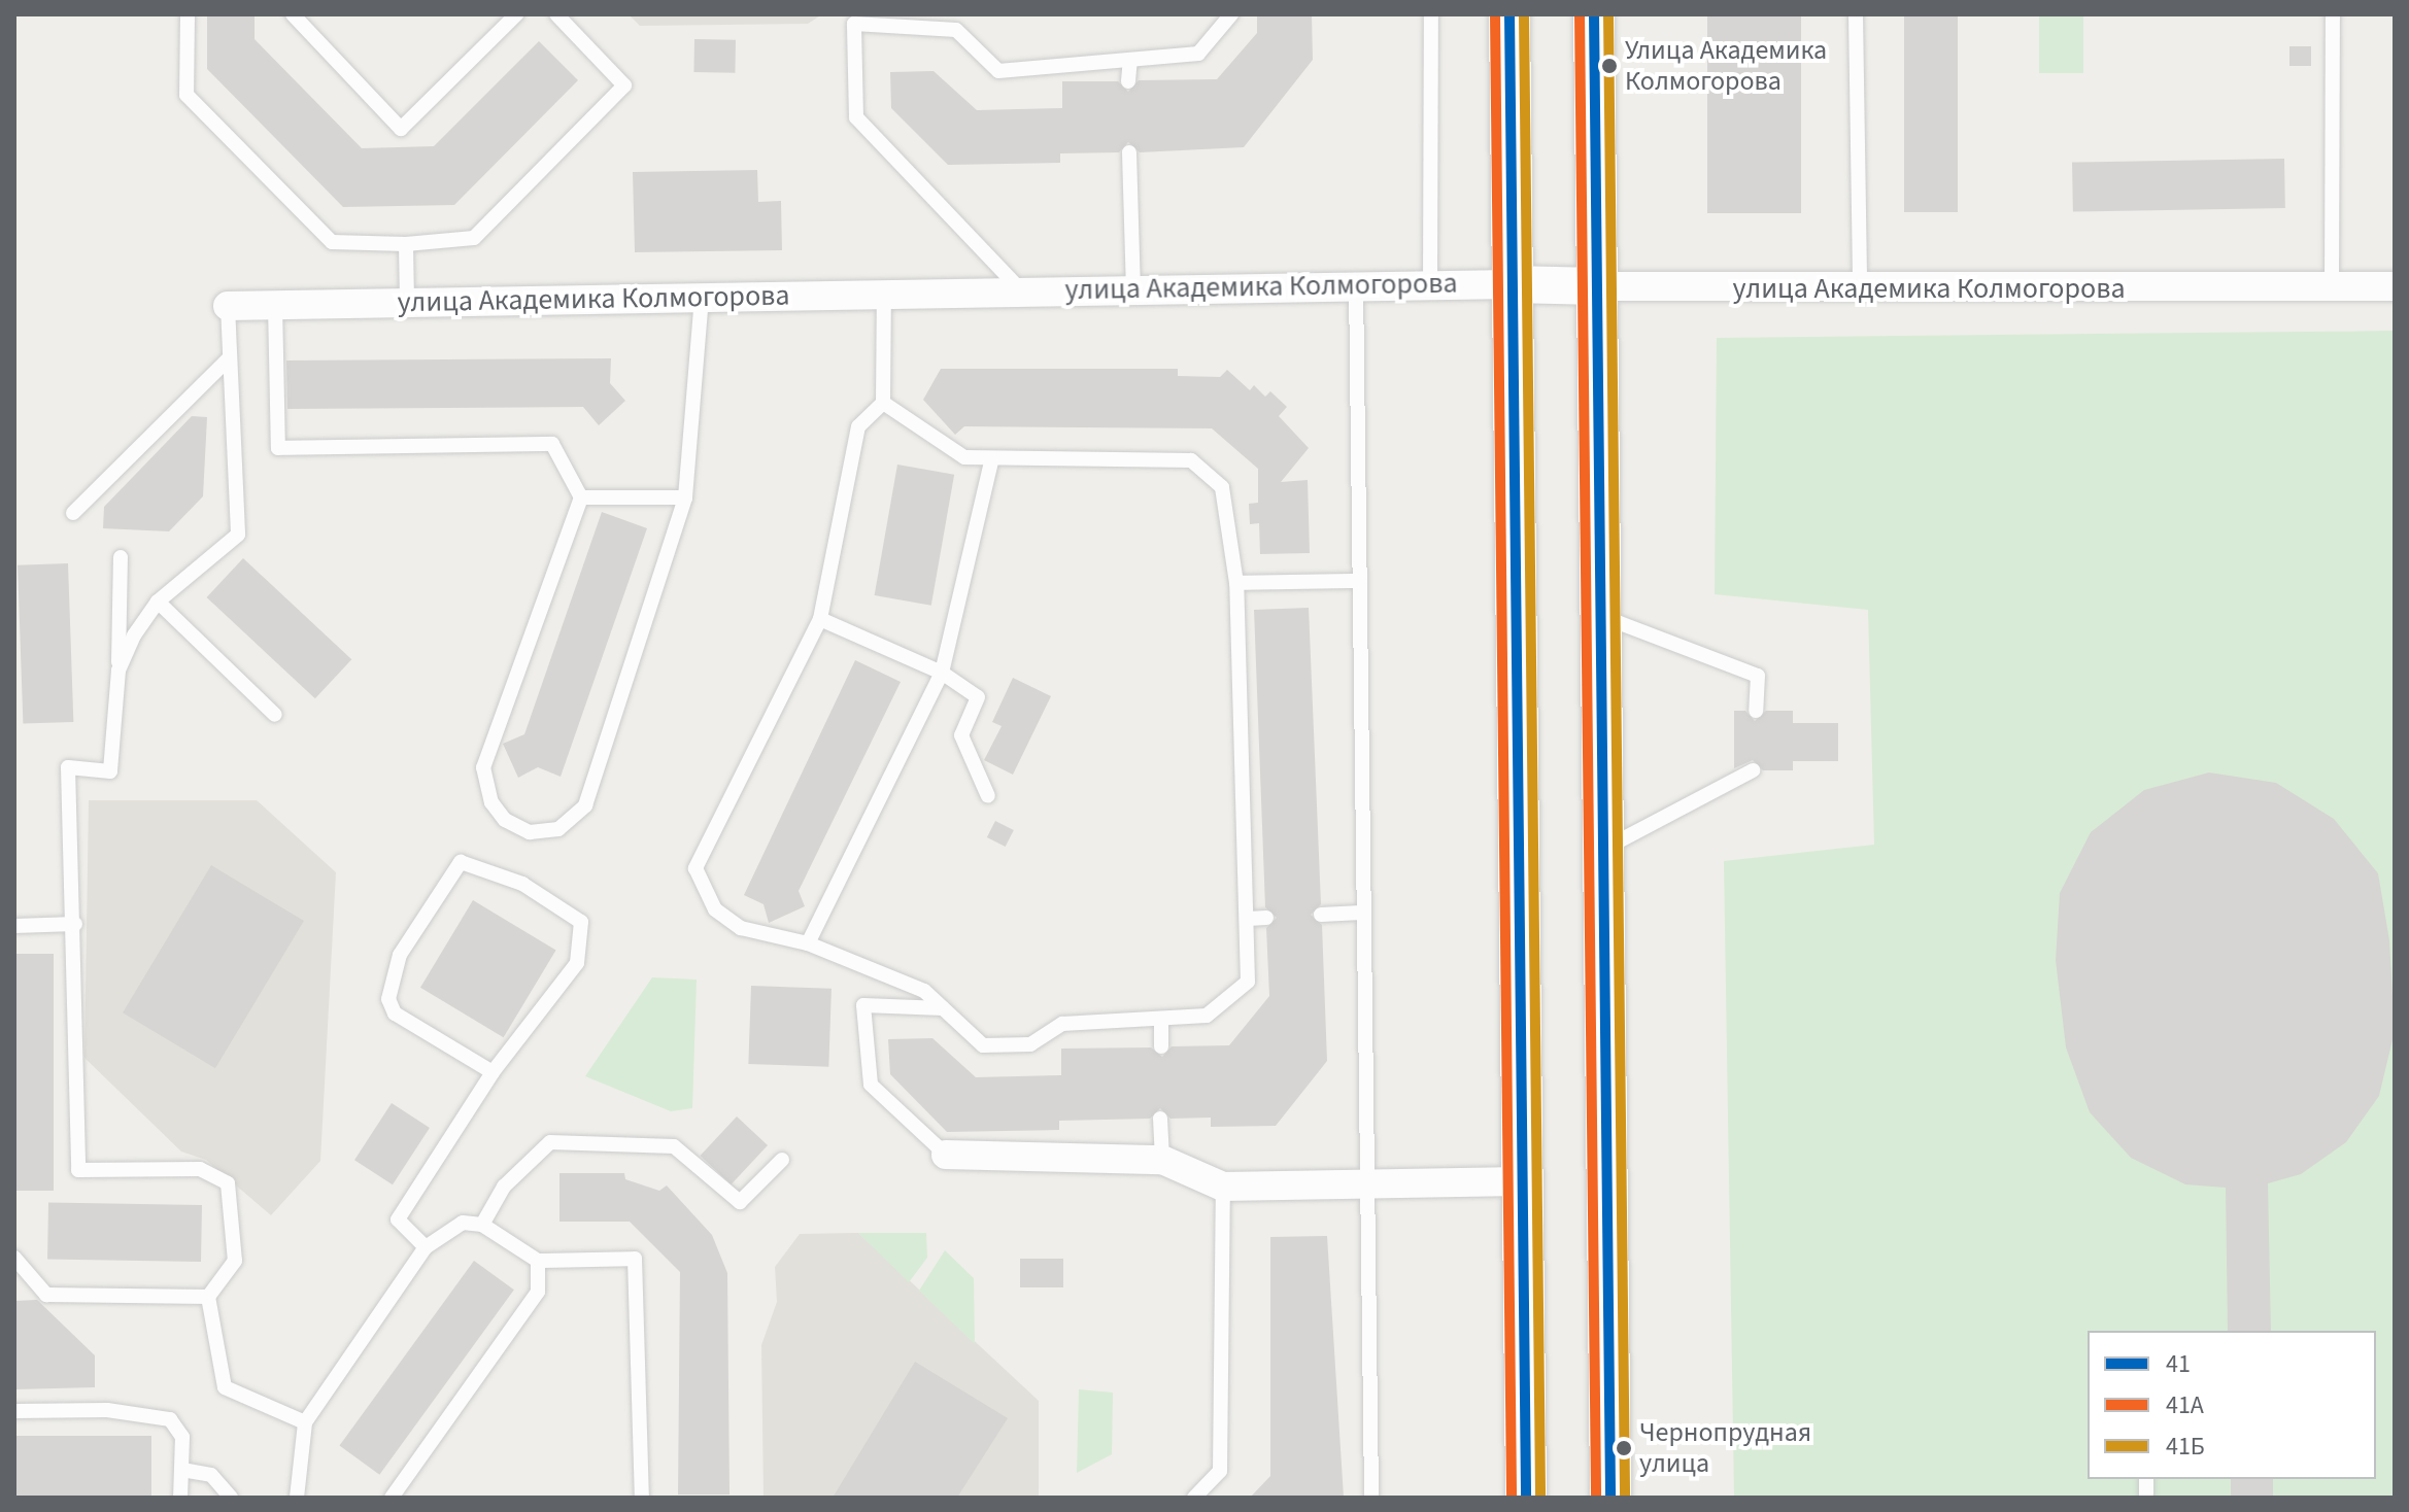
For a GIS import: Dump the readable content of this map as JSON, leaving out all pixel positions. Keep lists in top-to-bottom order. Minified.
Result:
{"streets":{"street":["улица Академика Колмогорова"]},"places":["Улица Академика Колмогорова","Чернопрудная улица"],"lines":["transit line 41","transit line 41А","transit line 41Б"],"legend":["41","41А","41Б"]}
